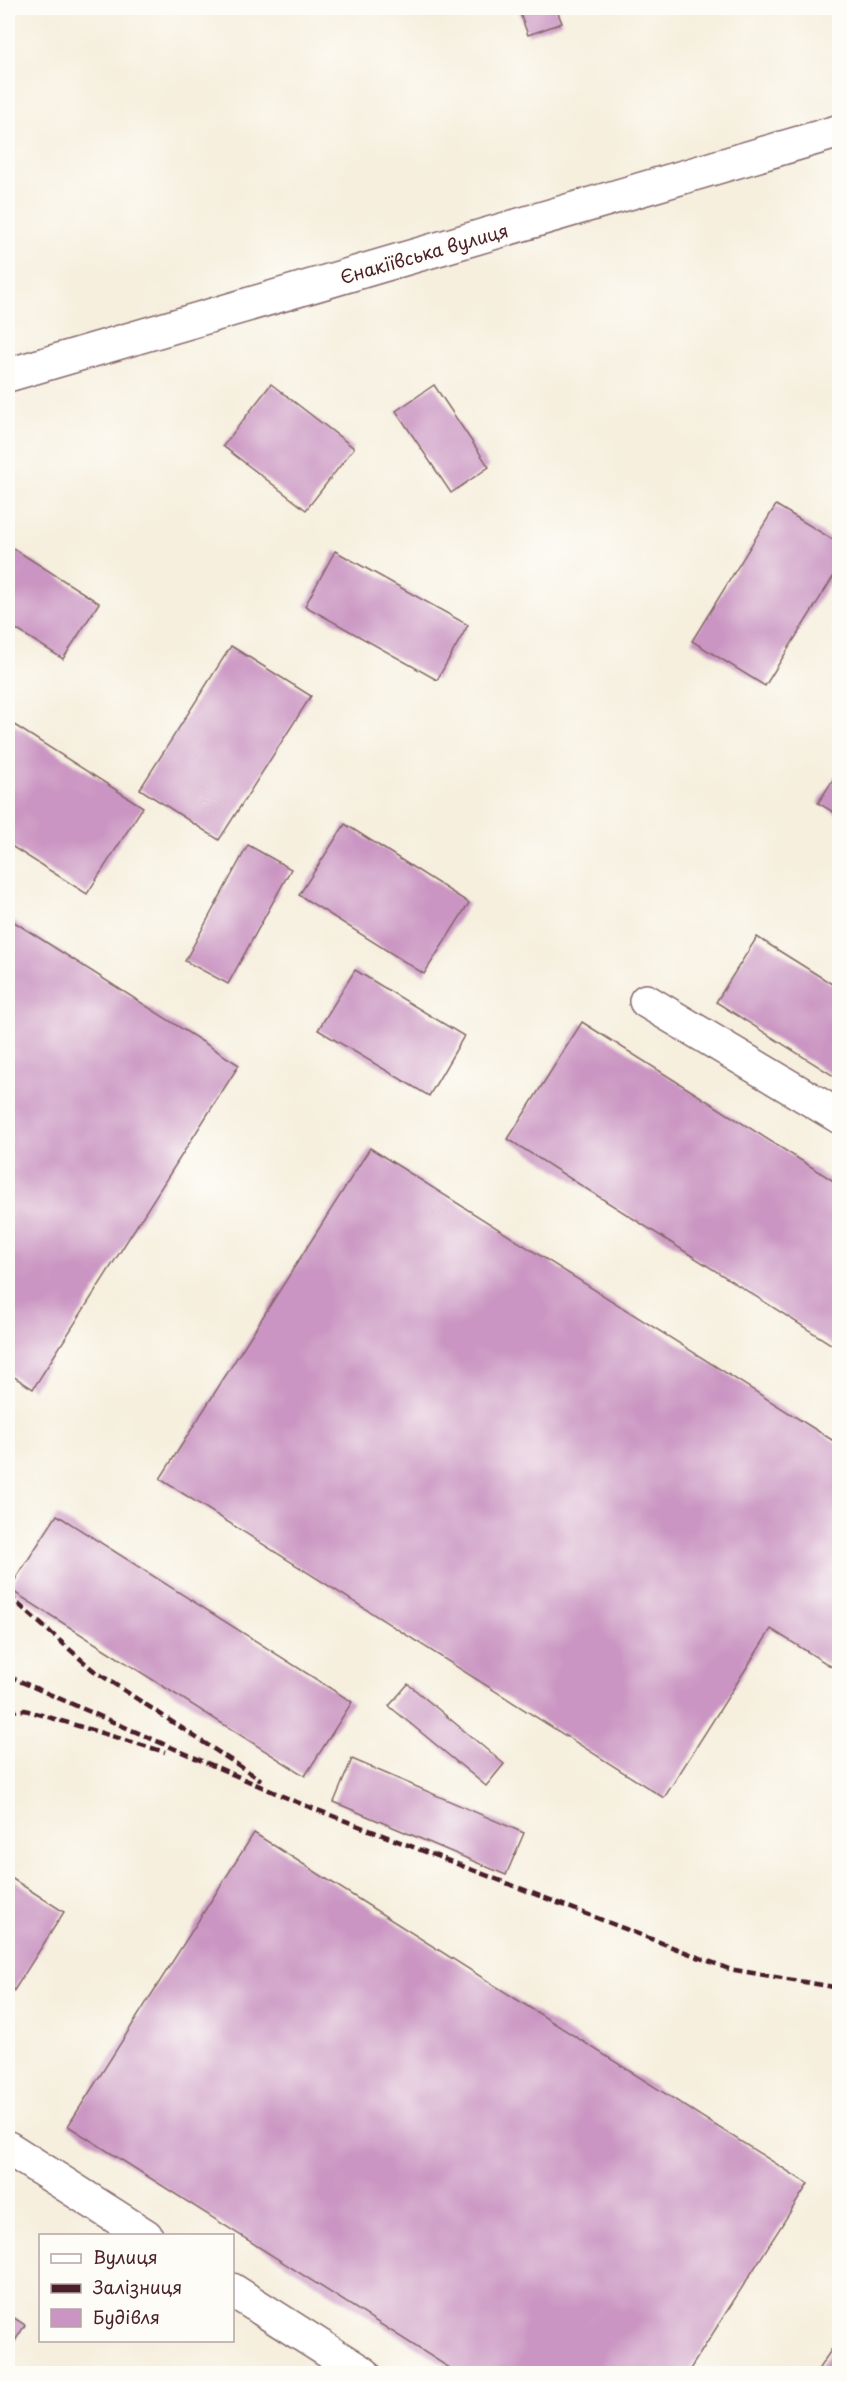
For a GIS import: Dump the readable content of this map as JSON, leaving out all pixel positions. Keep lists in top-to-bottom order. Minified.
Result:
{"streets":{"street":["Єнакіївська вулиця"]},"legend":["Вулиця","Залізниця","Будівля"]}
